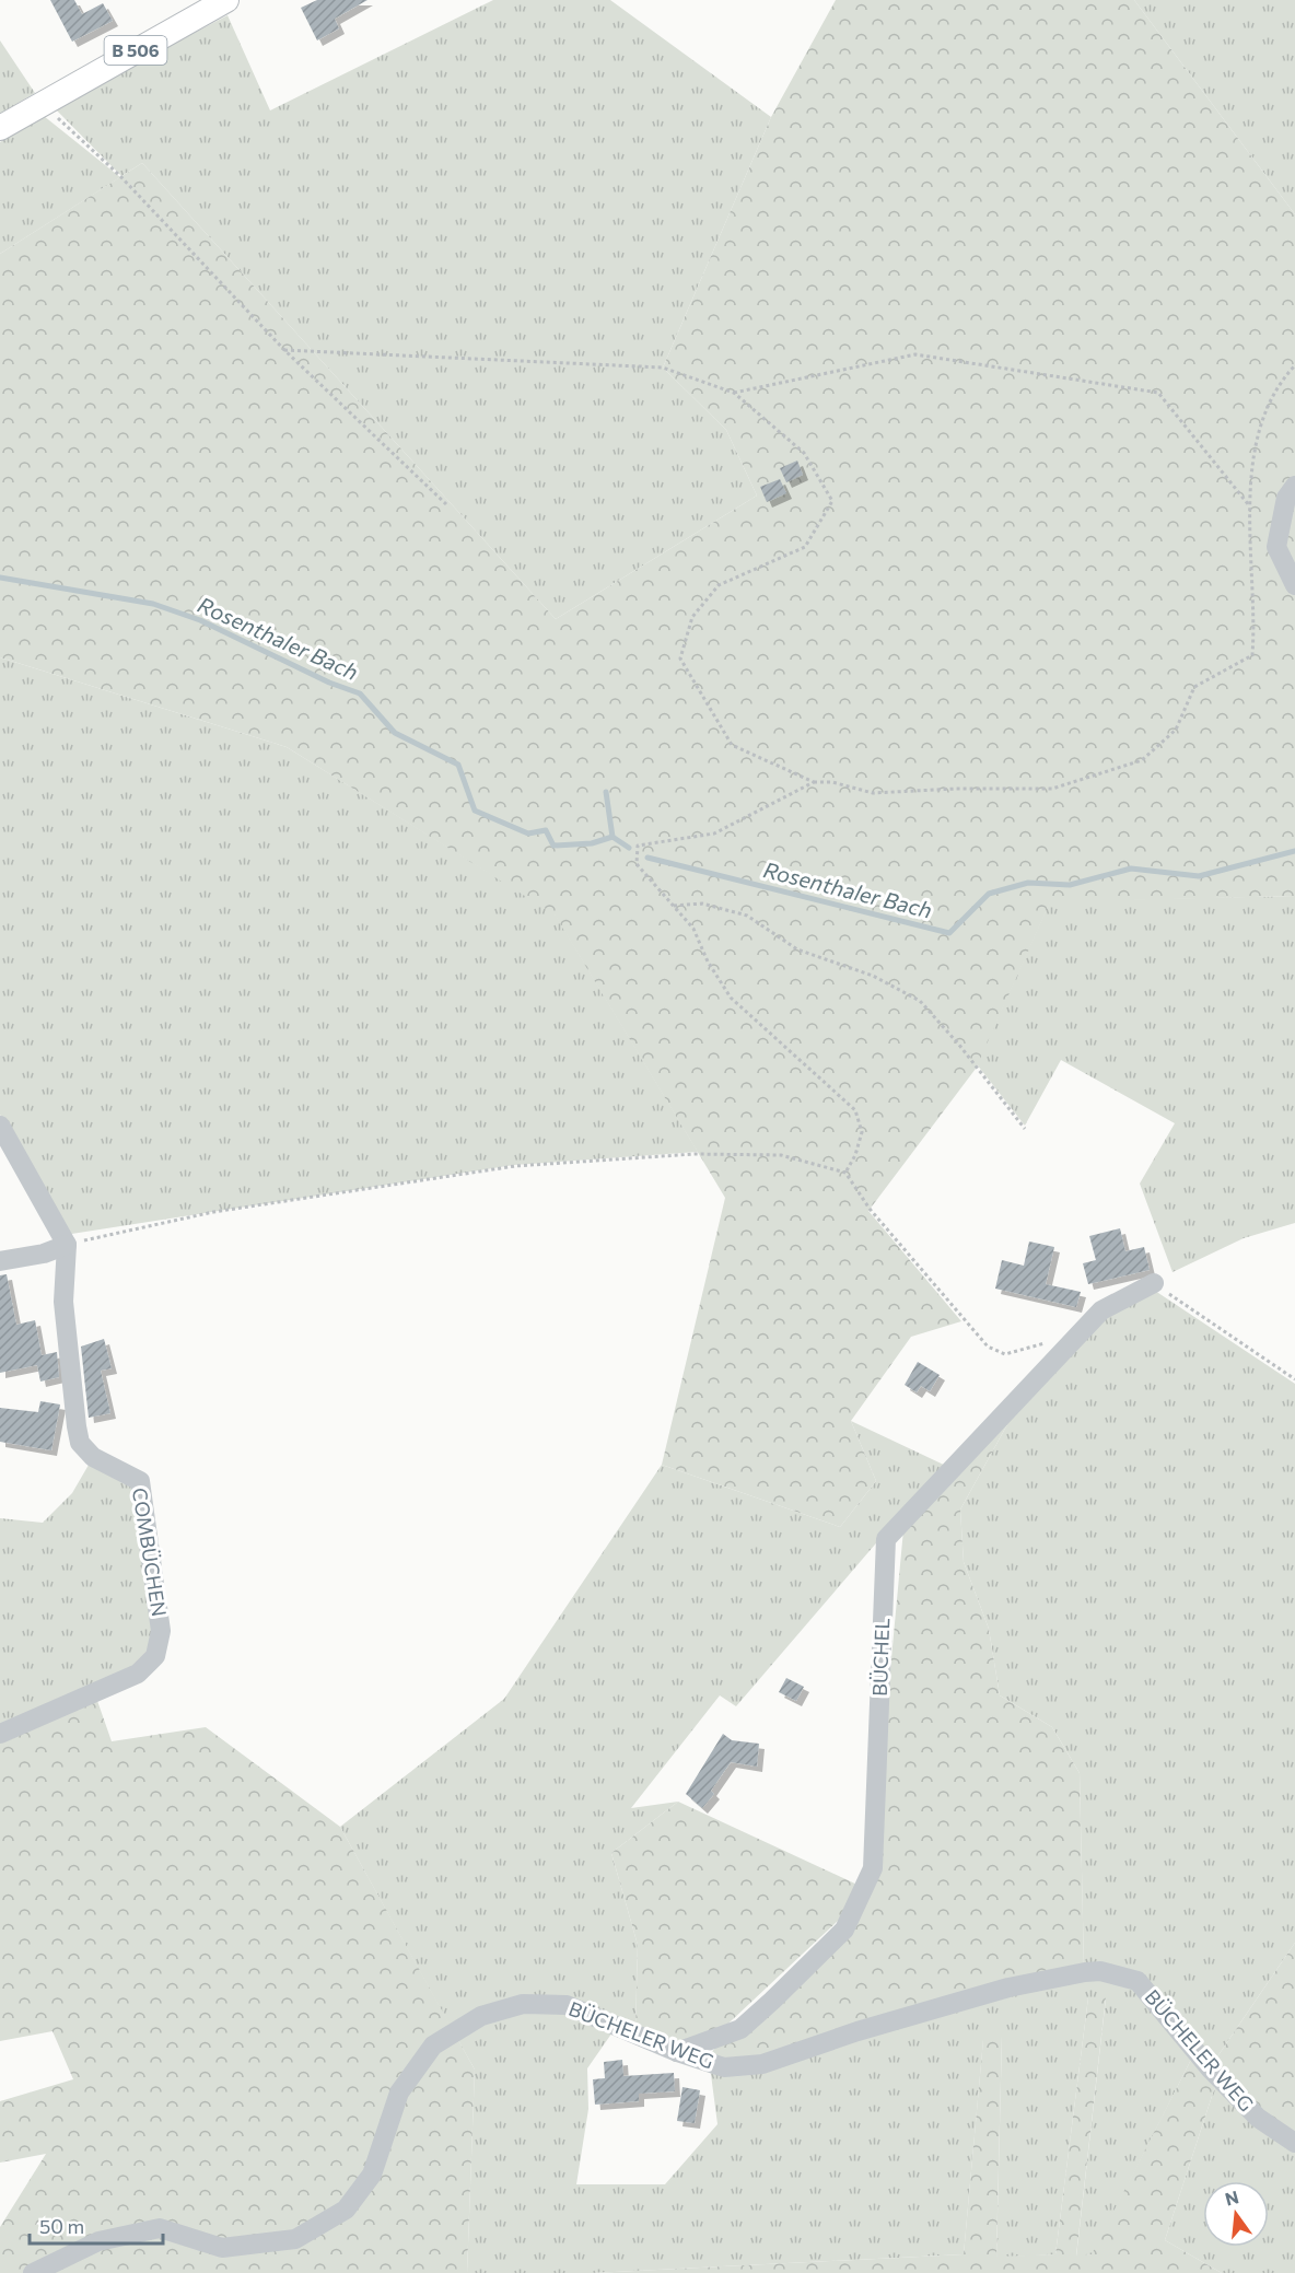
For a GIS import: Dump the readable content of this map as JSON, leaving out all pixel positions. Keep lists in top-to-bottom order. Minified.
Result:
{"streets":{"main road":["B 506"],"street":["COMBÜCHEN","BÜCHEL","BÜCHELER WEG"]},"crossings":[["BÜCHEL","BÜCHELER WEG"]],"water":["Rosenthaler Bach"],"scale_bar":"50 m","north":"top"}
